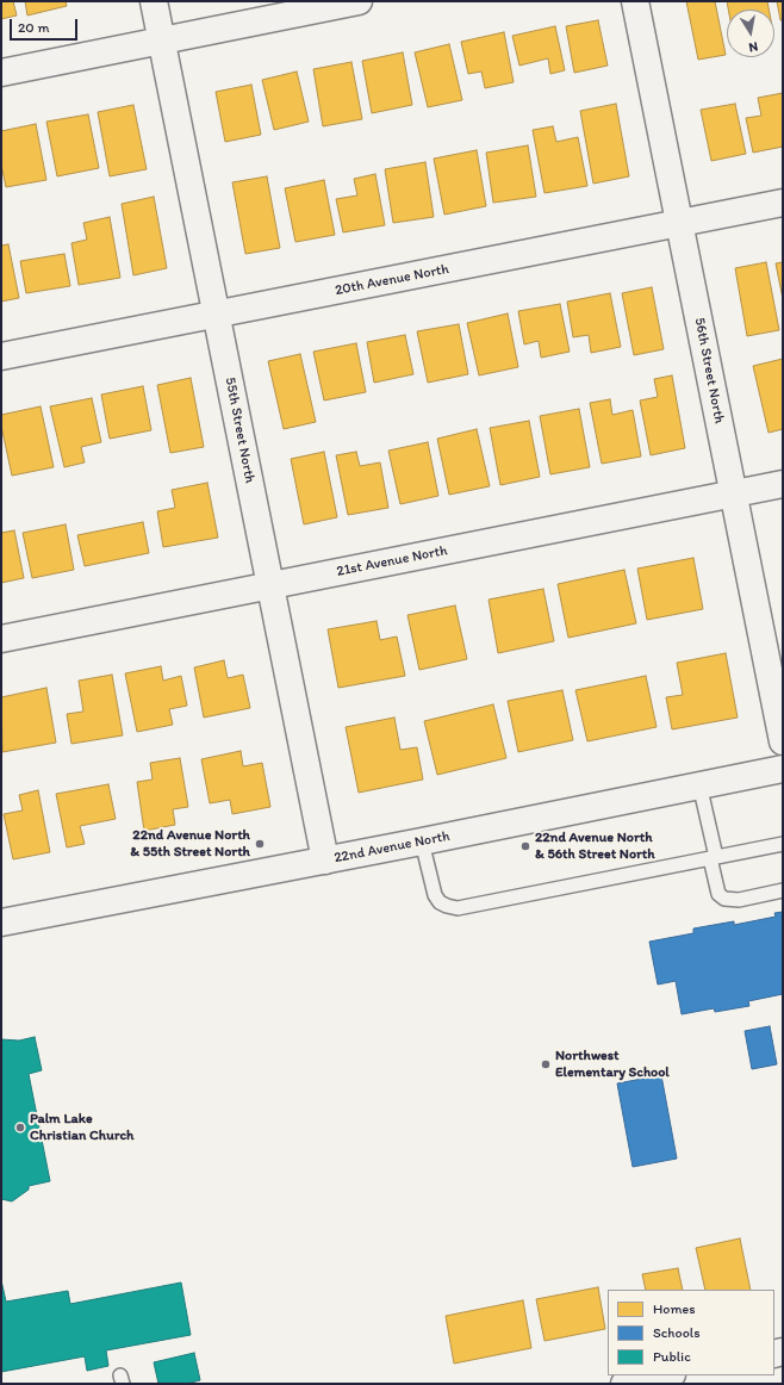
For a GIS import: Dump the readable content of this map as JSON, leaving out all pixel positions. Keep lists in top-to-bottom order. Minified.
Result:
{"streets":{"street":["20th Avenue North","56th Street North","55th Street North","21st Avenue North","22nd Avenue North"]},"crossings":[["20th Avenue North","56th Street North"],["20th Avenue North","55th Street North"],["56th Street North","21st Avenue North"],["55th Street North","21st Avenue North"],["55th Street North","22nd Avenue North"]],"places":["22nd Avenue North & 55th Street North","22nd Avenue North & 56th Street North","Northwest Elementary School","Palm Lake Christian Church"],"legend":["Homes","Schools","Public"],"scale_bar":"20 m","north":"bottom"}
